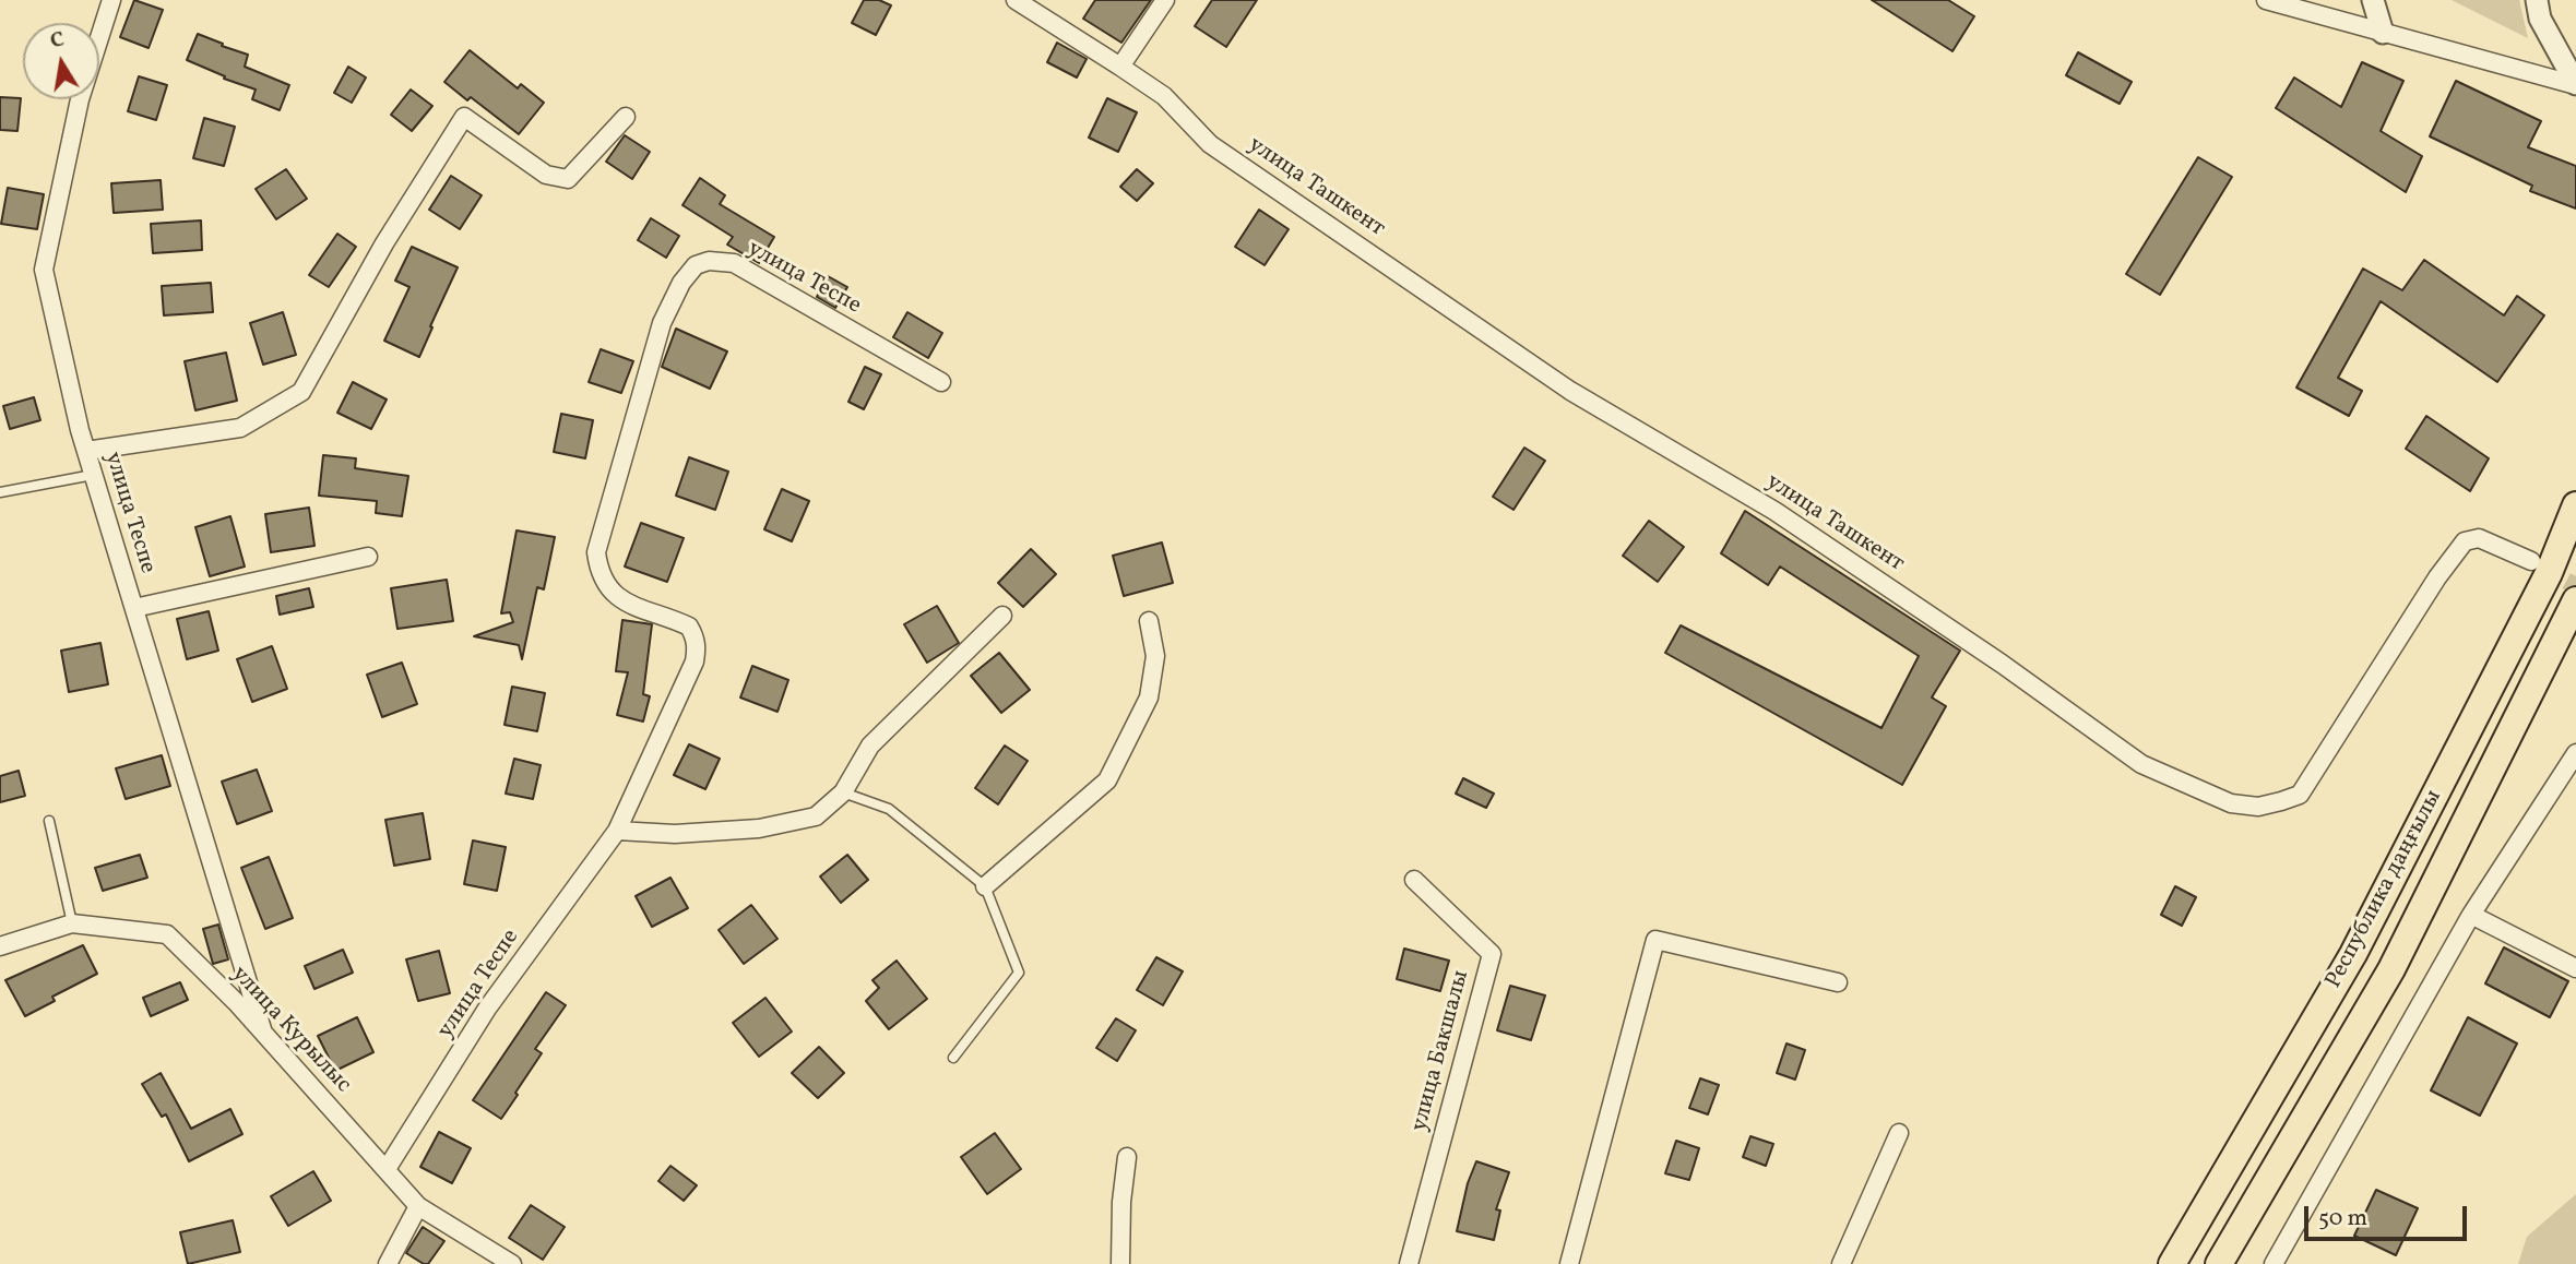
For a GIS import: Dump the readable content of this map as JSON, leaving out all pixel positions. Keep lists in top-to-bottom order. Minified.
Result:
{"streets":{"main road":["Республика даңғылы"],"street":["улица Ташкент","улица Теспе","улица Курылыс","улица Бакшалы"]},"crossings":[["улица Теспе","улица Курылыс"]],"scale_bar":"50 m","north":"top"}
